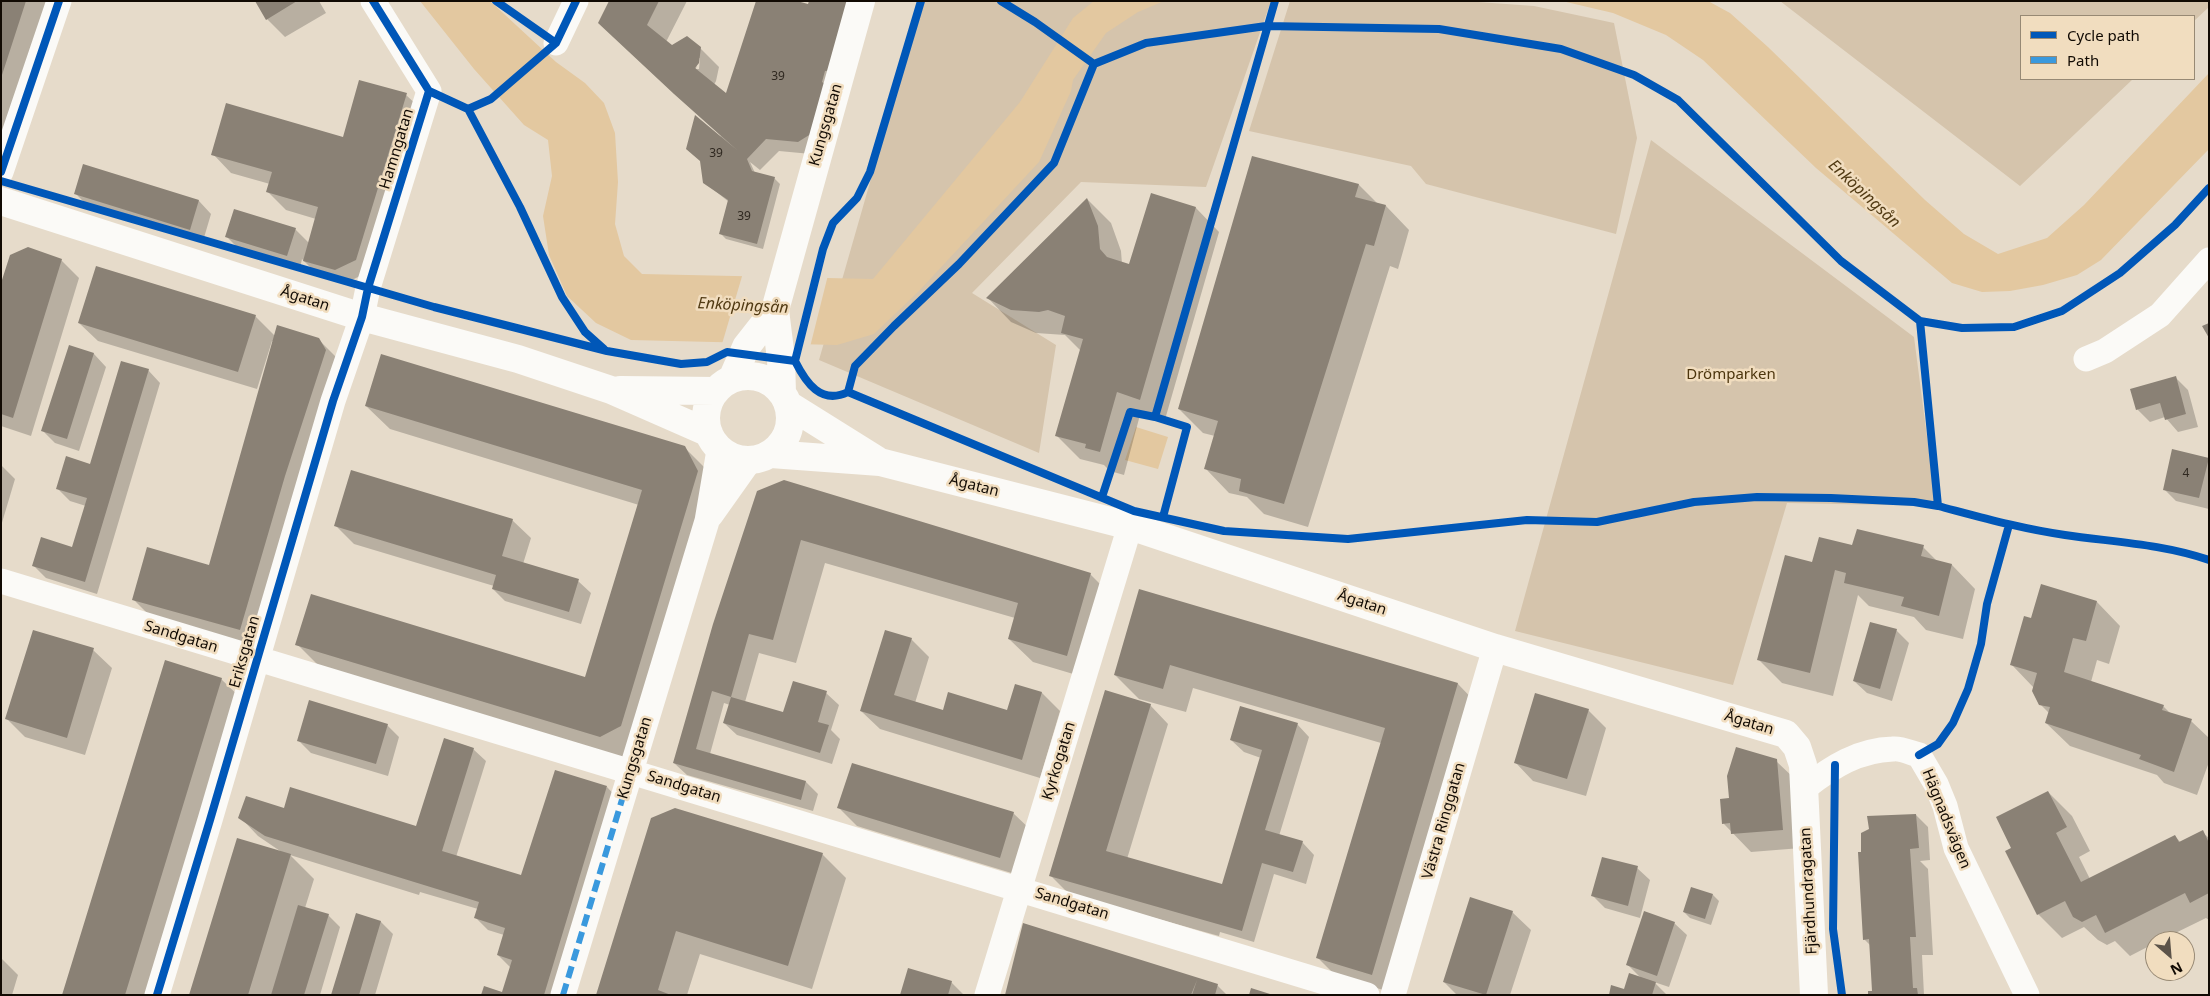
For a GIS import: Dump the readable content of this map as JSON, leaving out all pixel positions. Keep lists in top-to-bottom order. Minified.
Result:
{"streets":{"street":["Kungsgatan","Hamngatan","Ågatan","Sandgatan","Eriksgatan","Kyrkogatan","Hägnadsvägen","Västra Ringgatan","Fjärdhundragatan"]},"crossings":[["Kungsgatan","Ågatan"],["Kungsgatan","Sandgatan"],["Hamngatan","Ågatan"],["Hamngatan","Eriksgatan"],["Ågatan","Eriksgatan"],["Ågatan","Kyrkogatan"],["Ågatan","Hägnadsvägen"],["Ågatan","Västra Ringgatan"],["Ågatan","Fjärdhundragatan"],["Sandgatan","Eriksgatan"],["Sandgatan","Kyrkogatan"],["Hägnadsvägen","Fjärdhundragatan"]],"water":["Enköpingsån"],"parks":["Drömparken"],"house_numbers":["39","39","39","4"],"legend":["Cycle path","Path"],"north":"bottom right"}
